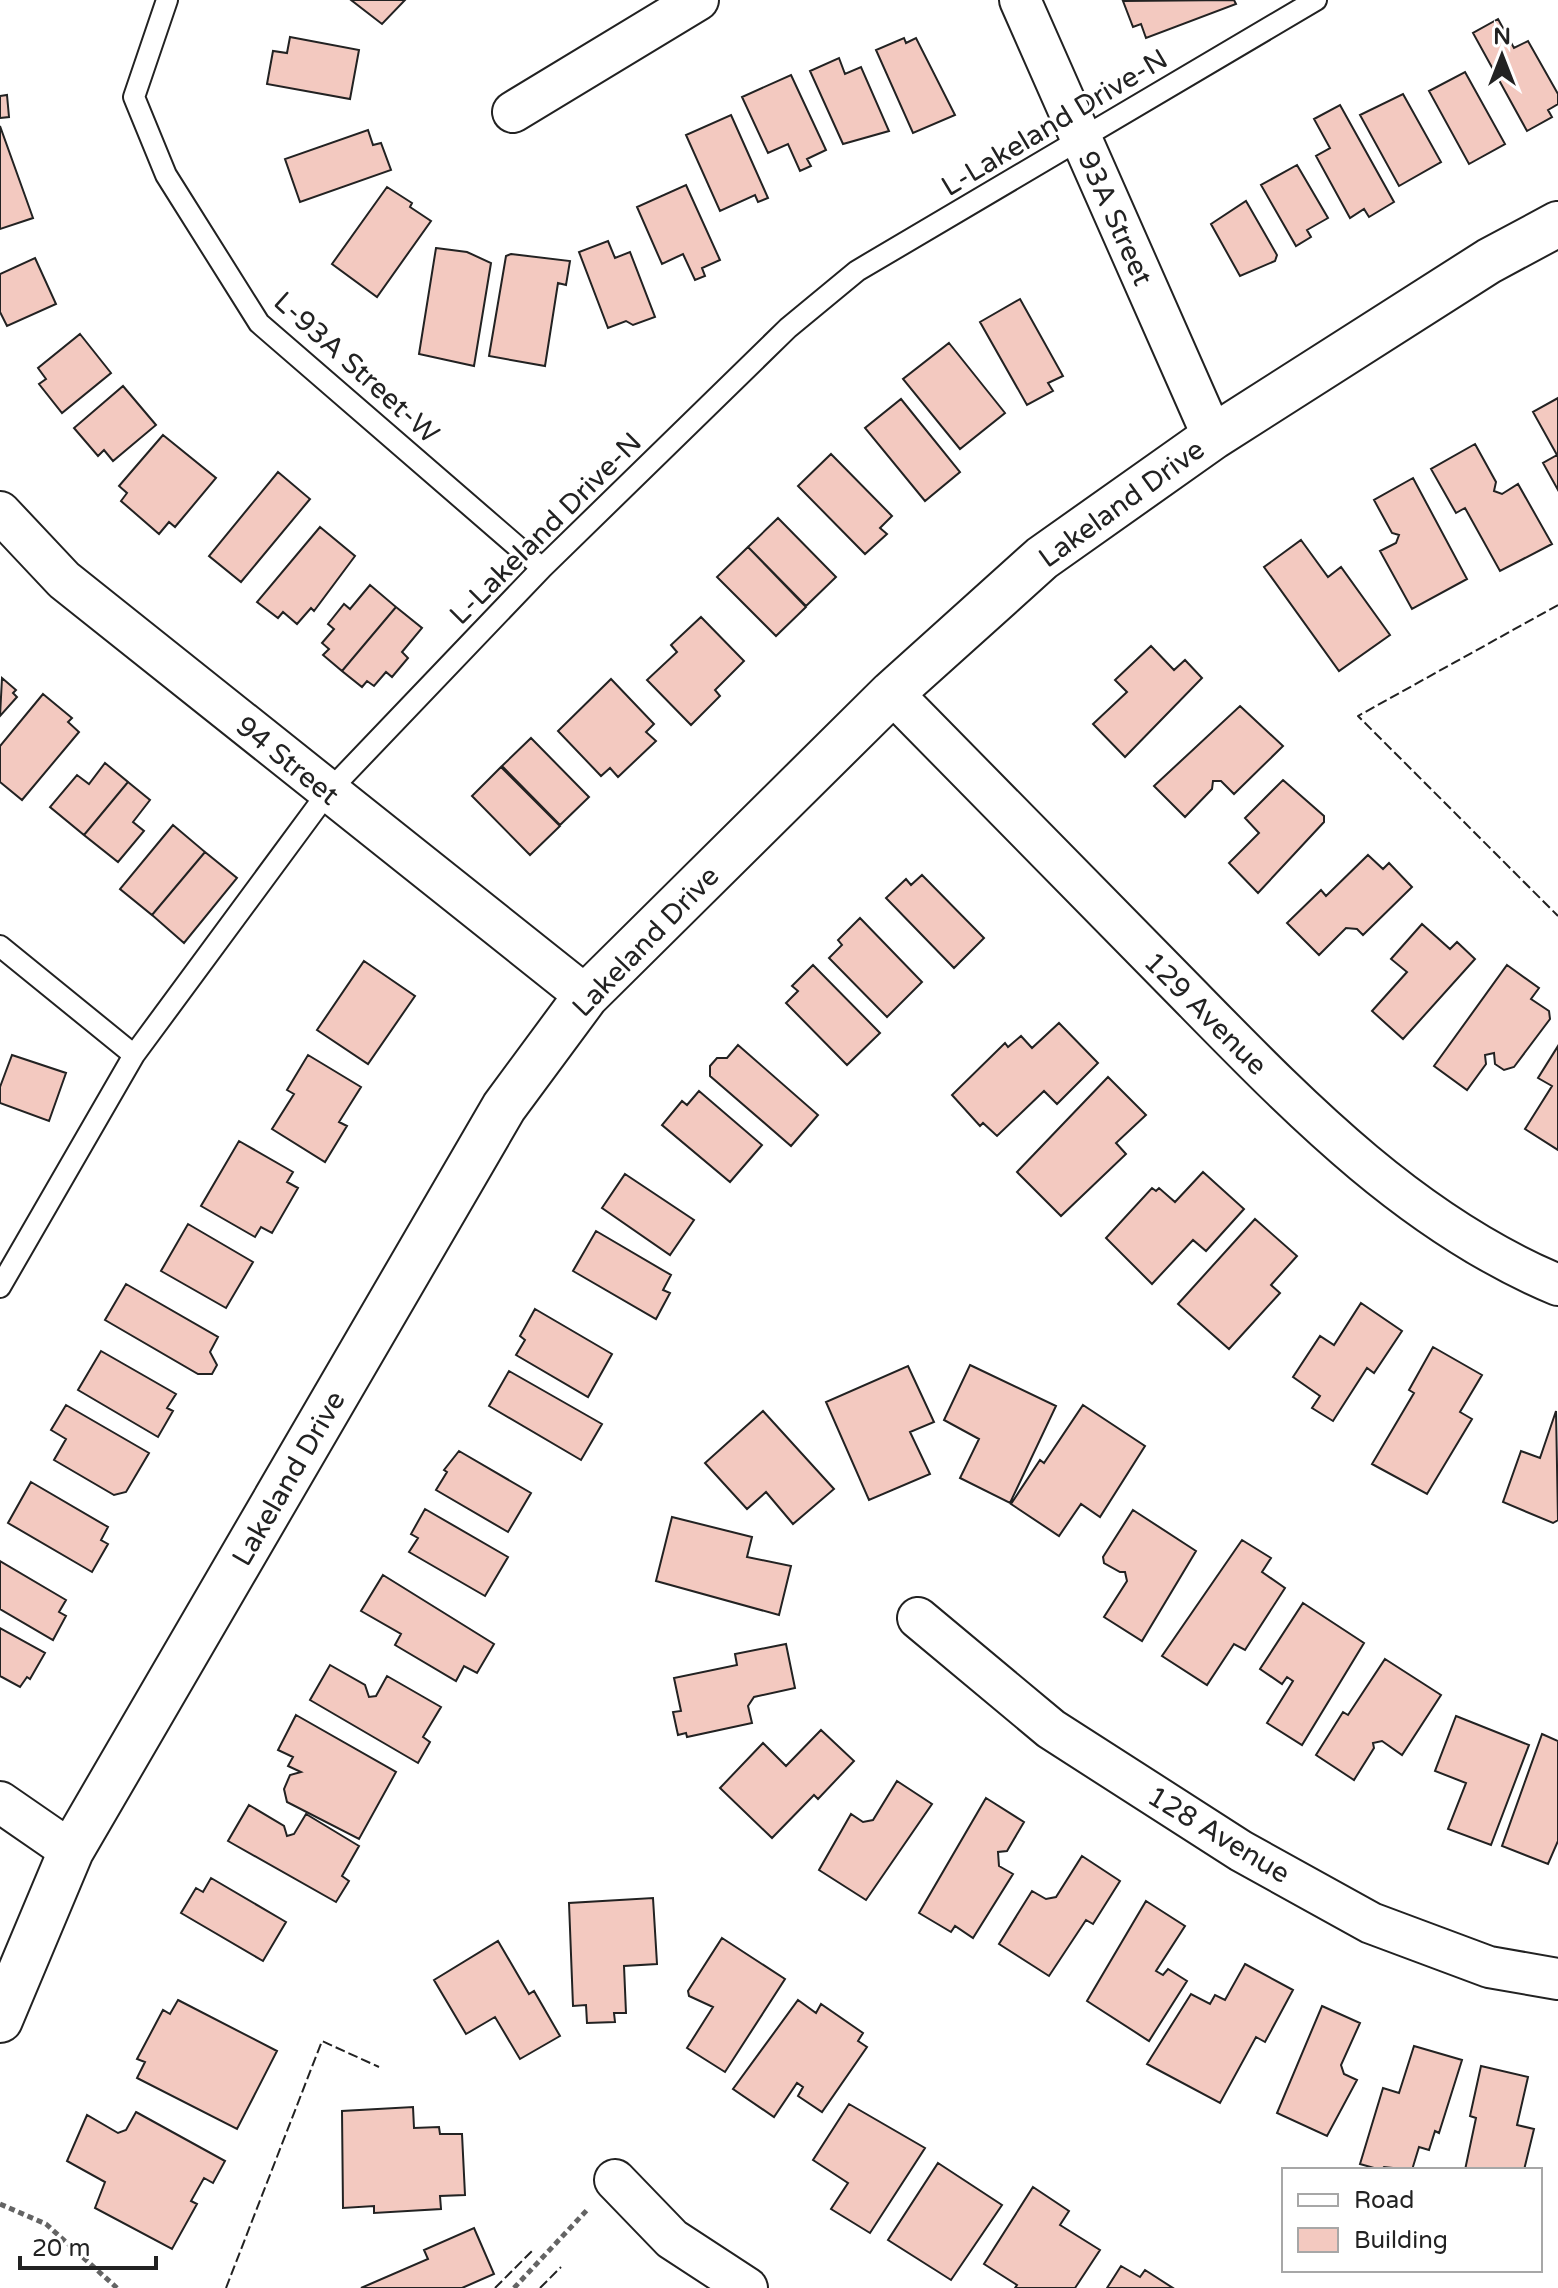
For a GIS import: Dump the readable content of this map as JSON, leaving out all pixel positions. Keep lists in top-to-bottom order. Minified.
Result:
{"streets":{"street":["93A Street","Lakeland Drive","94 Street","129 Avenue","128 Avenue"],"lane":["L-Lakeland Drive-N","L-93A Street-W"]},"crossings":[["L-Lakeland Drive-N","93A Street"],["L-Lakeland Drive-N","L-93A Street-W"],["L-Lakeland Drive-N","94 Street"],["93A Street","Lakeland Drive"],["Lakeland Drive","94 Street"],["Lakeland Drive","129 Avenue"]],"legend":["Road","Building"],"scale_bar":"20 m","north":"top"}
